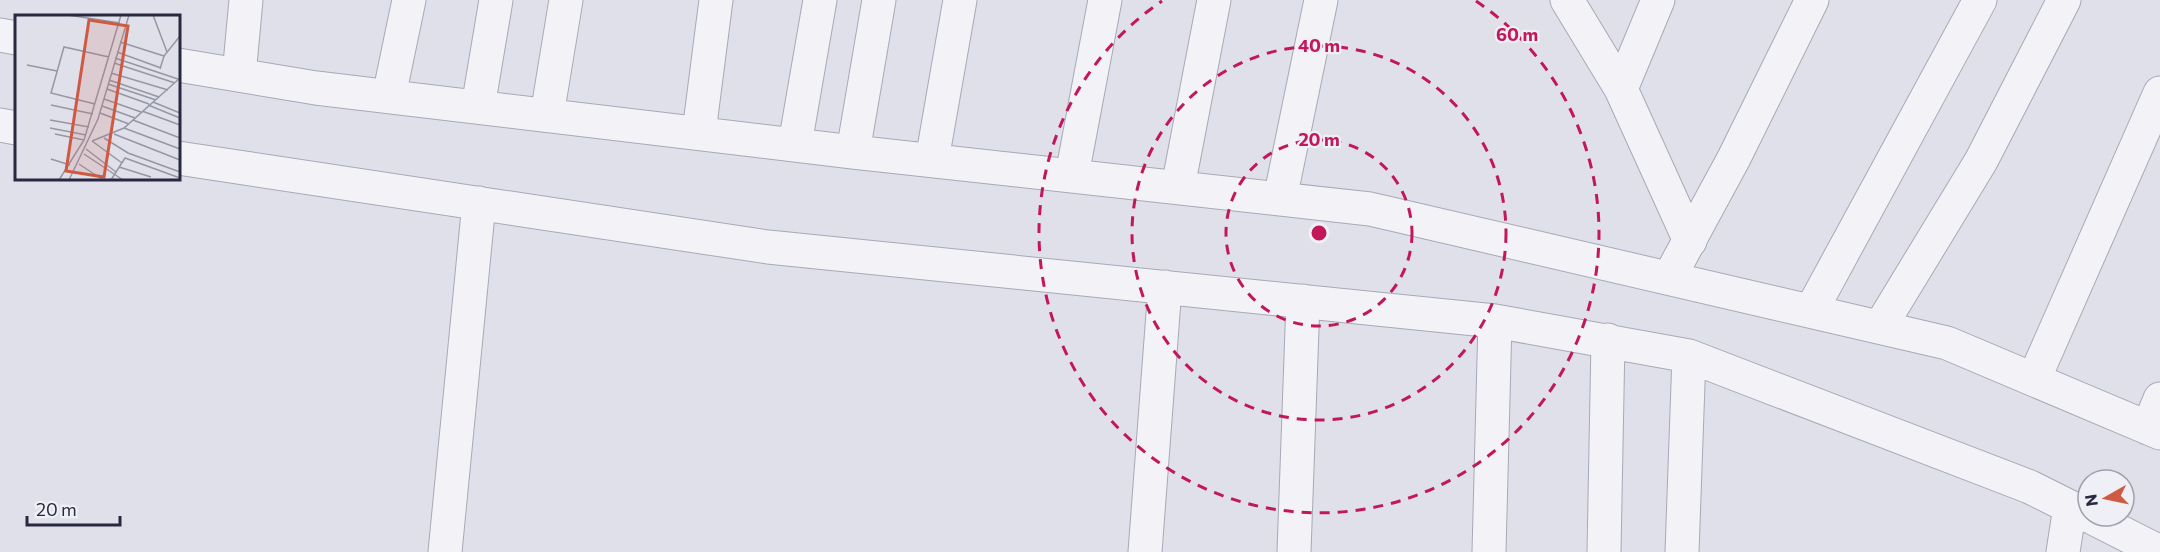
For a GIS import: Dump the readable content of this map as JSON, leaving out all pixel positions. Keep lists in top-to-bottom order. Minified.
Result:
{"scale_bar":"20 m","north":"left","rings":["60 m","40 m","20 m"]}
